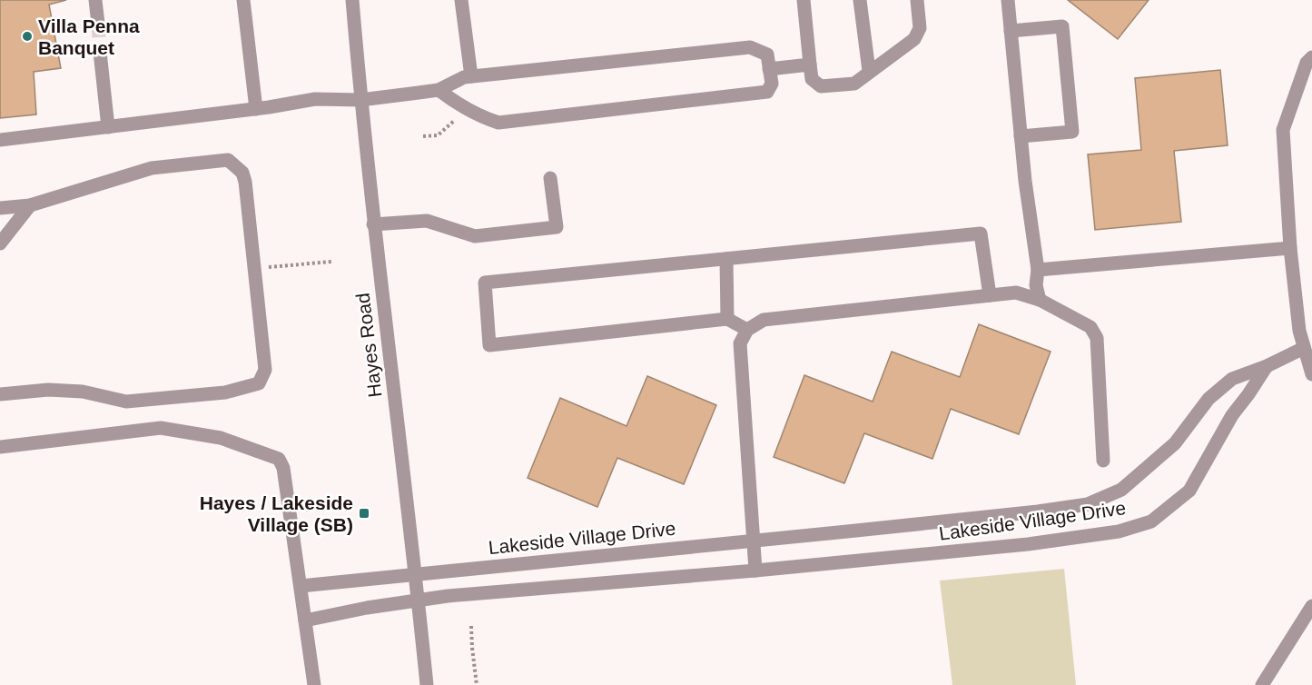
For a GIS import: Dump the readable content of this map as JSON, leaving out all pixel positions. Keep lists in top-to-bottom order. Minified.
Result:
{"streets":{"street":["Hayes Road","Lakeside Village Drive"]},"crossings":[["Hayes Road","Lakeside Village Drive"]],"places":{"other":["Villa Penna Banquet"],"transit":["Hayes / Lakeside Village (SB)"]}}
